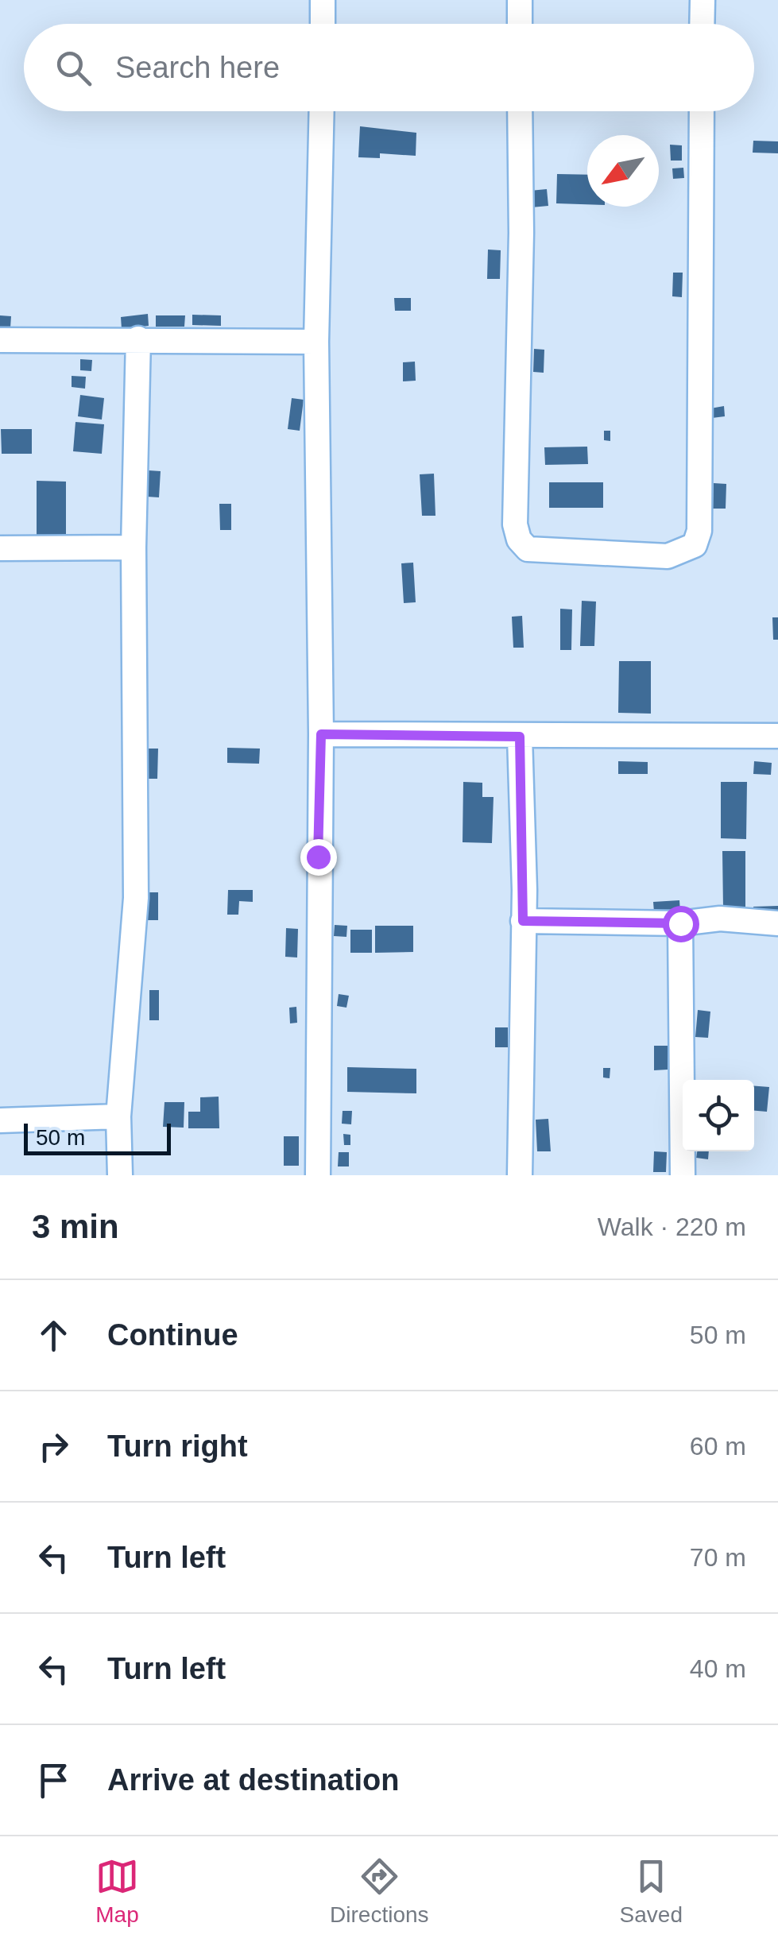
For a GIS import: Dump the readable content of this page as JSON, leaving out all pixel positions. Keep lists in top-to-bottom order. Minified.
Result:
{"scale_bar":"50 m","north":"bottom left","page":{"search":"Search here","scale":"50 m","heading":["3 min","Walk · 220 m"],"list":[["Continue","50 m"],["Turn right","60 m"],["Turn left","70 m"],["Turn left","40 m"],"Arrive at destination"],"nav":["Map","Directions","Saved"]}}
